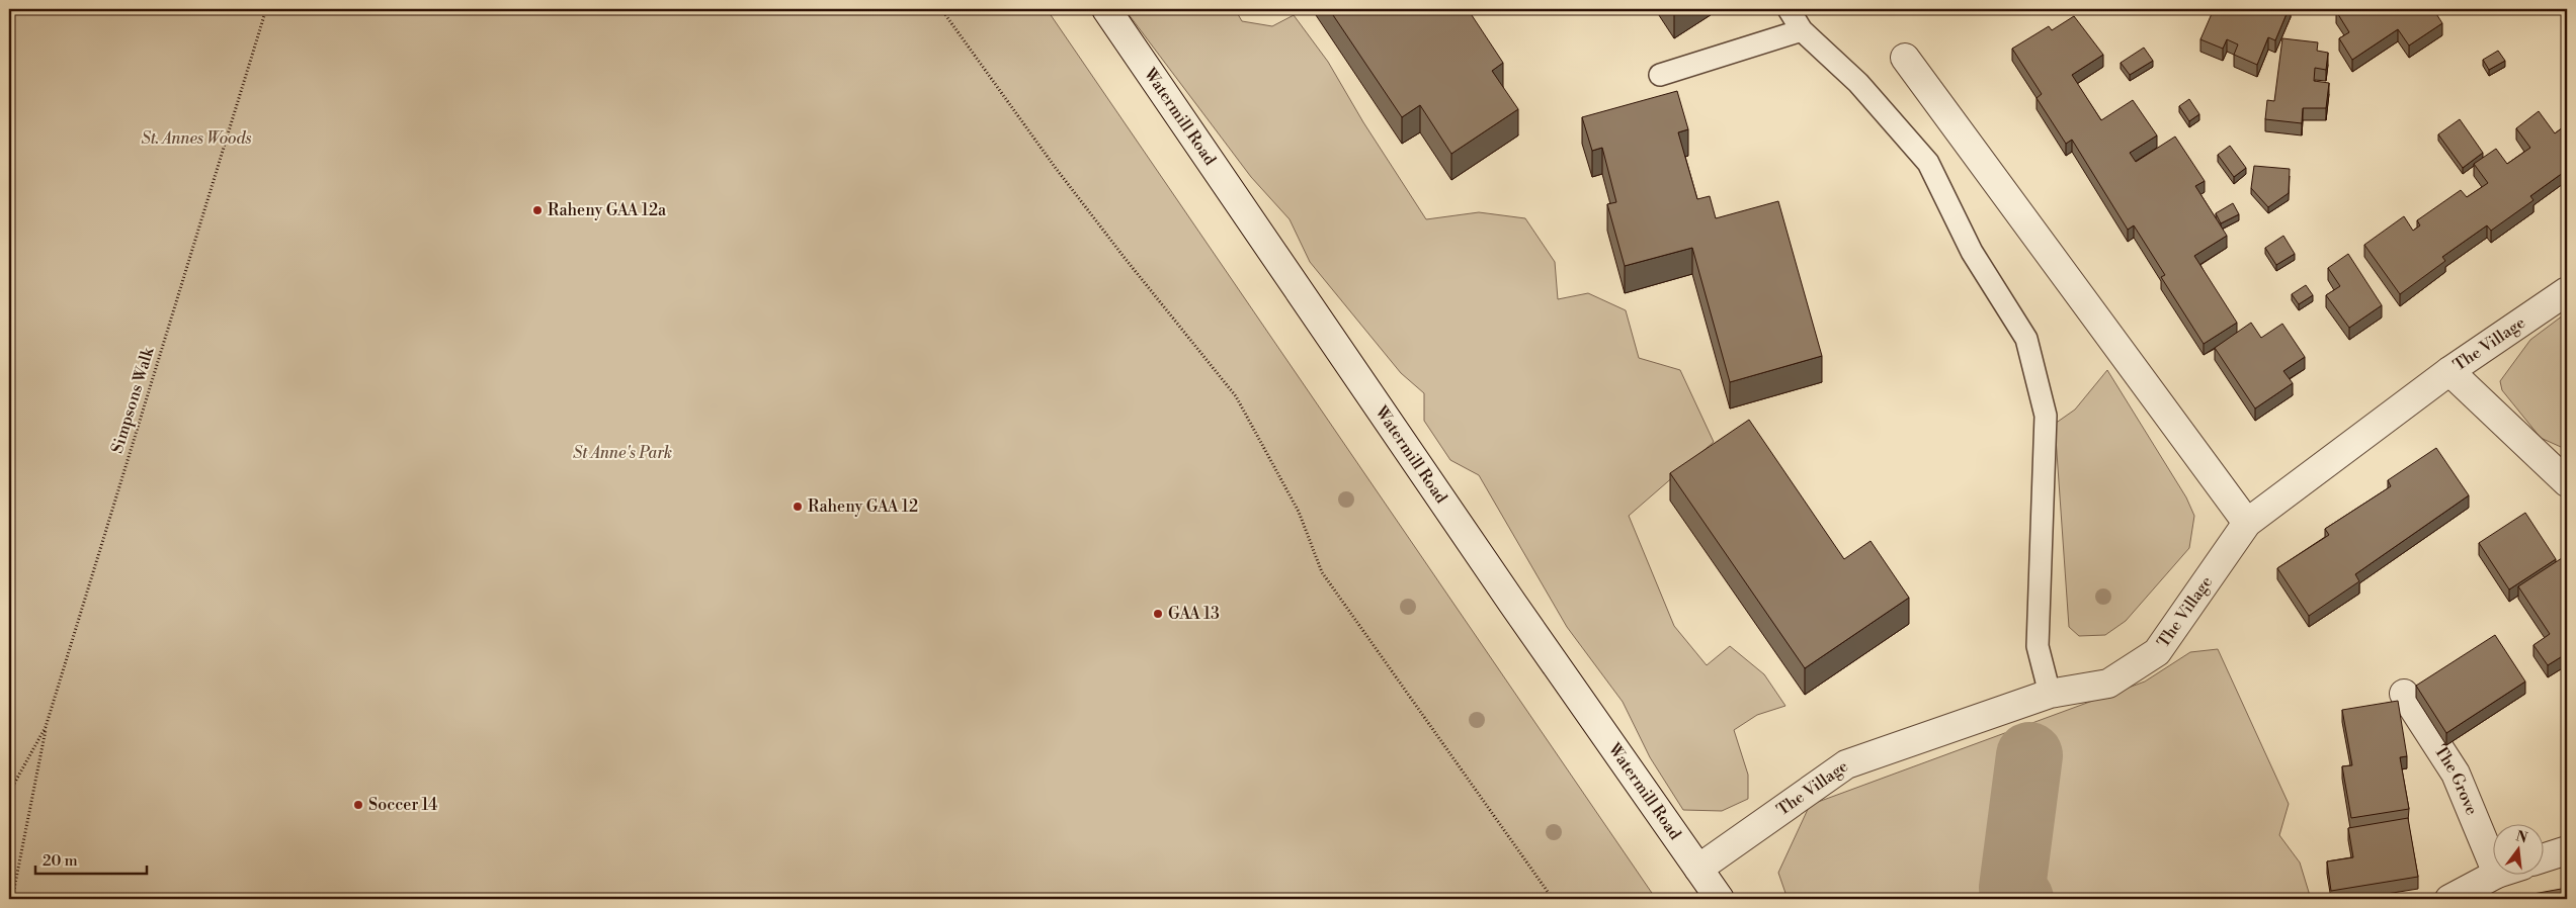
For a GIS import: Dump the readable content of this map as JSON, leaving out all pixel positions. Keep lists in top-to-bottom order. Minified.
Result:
{"streets":{"street":["Watermill Road","The Village","The Grove"],"path":["Simpsons Walk"]},"crossings":[["Watermill Road","The Village"]],"parks":["St. Annes Woods","St Anne's Park"],"places":["Raheny GAA 12a","Raheny GAA 12","GAA 13","Soccer 14"],"scale_bar":"20 m","north":"top"}
